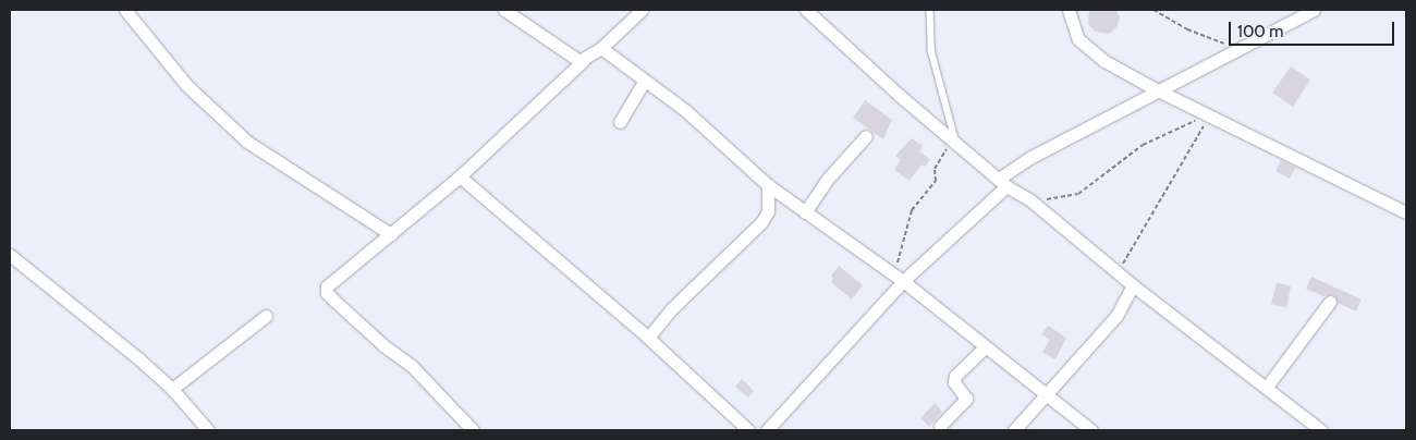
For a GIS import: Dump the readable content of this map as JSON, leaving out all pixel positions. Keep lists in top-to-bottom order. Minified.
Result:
{"scale_bar":"100 m"}
